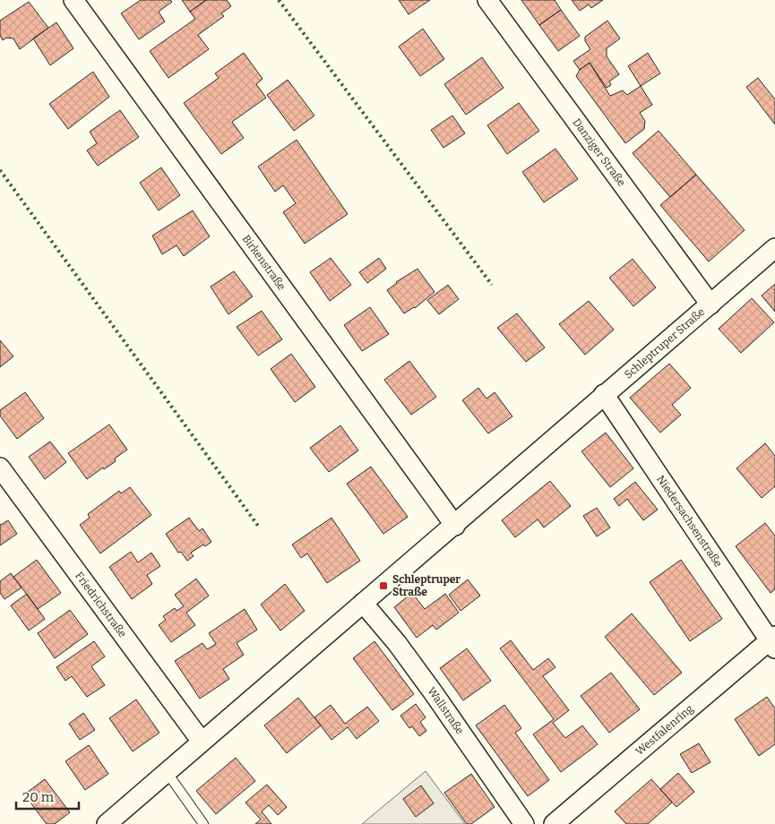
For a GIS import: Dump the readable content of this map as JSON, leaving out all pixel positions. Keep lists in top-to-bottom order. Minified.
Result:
{"streets":{"street":["Danziger Straße","Birkenstraße","Schleptruper Straße","Niedersachsenstraße","Friedrichstraße","Wallstraße","Westfalenring"]},"crossings":[["Danziger Straße","Schleptruper Straße"],["Birkenstraße","Schleptruper Straße"],["Schleptruper Straße","Niedersachsenstraße"],["Schleptruper Straße","Friedrichstraße"],["Schleptruper Straße","Wallstraße"],["Niedersachsenstraße","Westfalenring"]],"places":{"transit":["Schleptruper Straße"]},"scale_bar":"20 m"}
